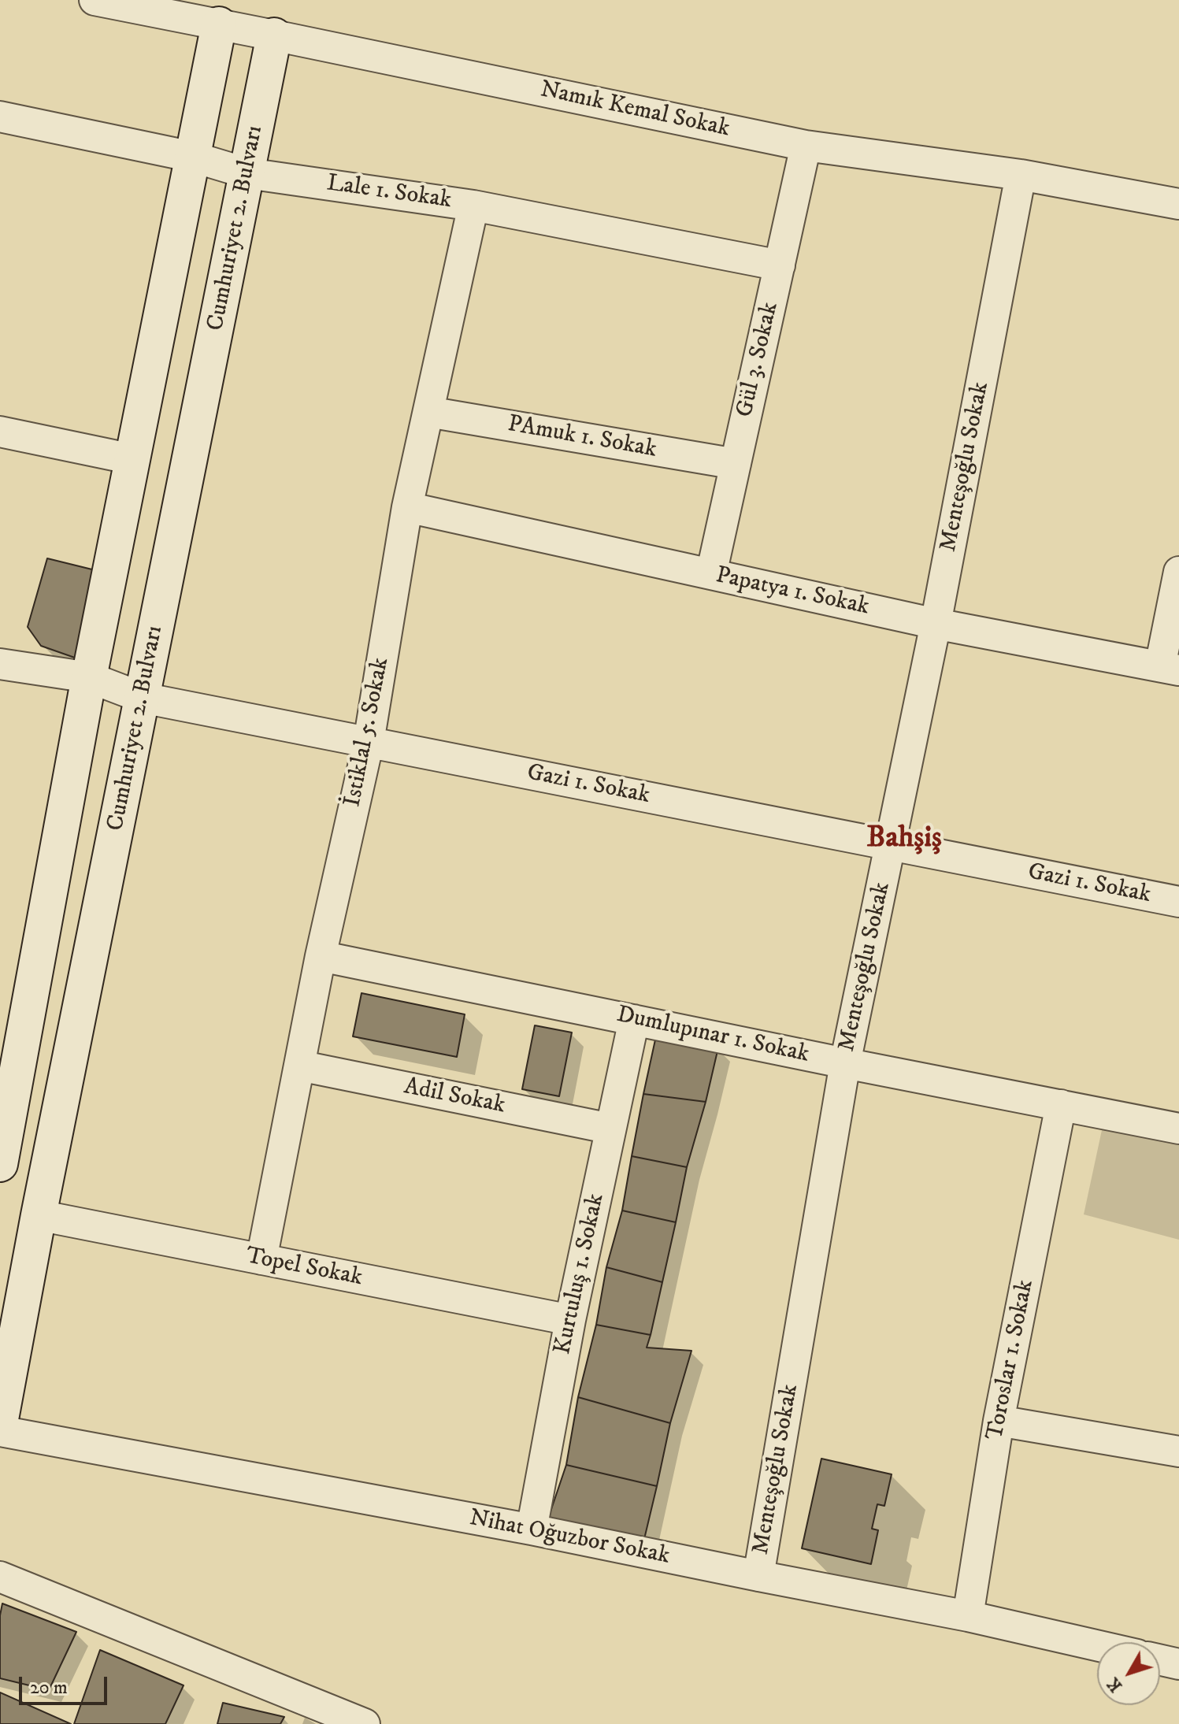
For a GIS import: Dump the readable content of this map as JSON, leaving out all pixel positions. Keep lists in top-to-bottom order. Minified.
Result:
{"streets":{"main road":["Cumhuriyet 2. Bulvarı"],"street":["Namık Kemal Sokak","Lale 1. Sokak","Gül 3. Sokak","PAmuk 1. Sokak","Menteşoğlu Sokak","Papatya 1. Sokak","İstiklal 5. Sokak","Gazi 1. Sokak","Dumlupınar 1. Sokak","Adil Sokak","Topel Sokak","Kurtuluş 1. Sokak","Toroslar 1. Sokak","Nihat Oğuzbor Sokak"]},"crossings":[["Namık Kemal Sokak","Cumhuriyet 2. Bulvarı"],["Namık Kemal Sokak","Gül 3. Sokak"],["Namık Kemal Sokak","Menteşoğlu Sokak"],["Lale 1. Sokak","Cumhuriyet 2. Bulvarı"],["Lale 1. Sokak","Gül 3. Sokak"],["Lale 1. Sokak","İstiklal 5. Sokak"],["Cumhuriyet 2. Bulvarı","Gazi 1. Sokak"],["Cumhuriyet 2. Bulvarı","Topel Sokak"],["Gül 3. Sokak","PAmuk 1. Sokak"],["Gül 3. Sokak","Papatya 1. Sokak"],["PAmuk 1. Sokak","İstiklal 5. Sokak"],["Menteşoğlu Sokak","Papatya 1. Sokak"],["Menteşoğlu Sokak","Gazi 1. Sokak"],["Menteşoğlu Sokak","Dumlupınar 1. Sokak"],["Menteşoğlu Sokak","Nihat Oğuzbor Sokak"],["Papatya 1. Sokak","İstiklal 5. Sokak"],["İstiklal 5. Sokak","Gazi 1. Sokak"],["İstiklal 5. Sokak","Dumlupınar 1. Sokak"],["İstiklal 5. Sokak","Adil Sokak"],["İstiklal 5. Sokak","Topel Sokak"],["Dumlupınar 1. Sokak","Kurtuluş 1. Sokak"],["Dumlupınar 1. Sokak","Toroslar 1. Sokak"],["Adil Sokak","Kurtuluş 1. Sokak"],["Topel Sokak","Kurtuluş 1. Sokak"],["Kurtuluş 1. Sokak","Nihat Oğuzbor Sokak"],["Toroslar 1. Sokak","Nihat Oğuzbor Sokak"]],"districts":["Bahşiş"],"scale_bar":"20 m","north":"bottom left"}
